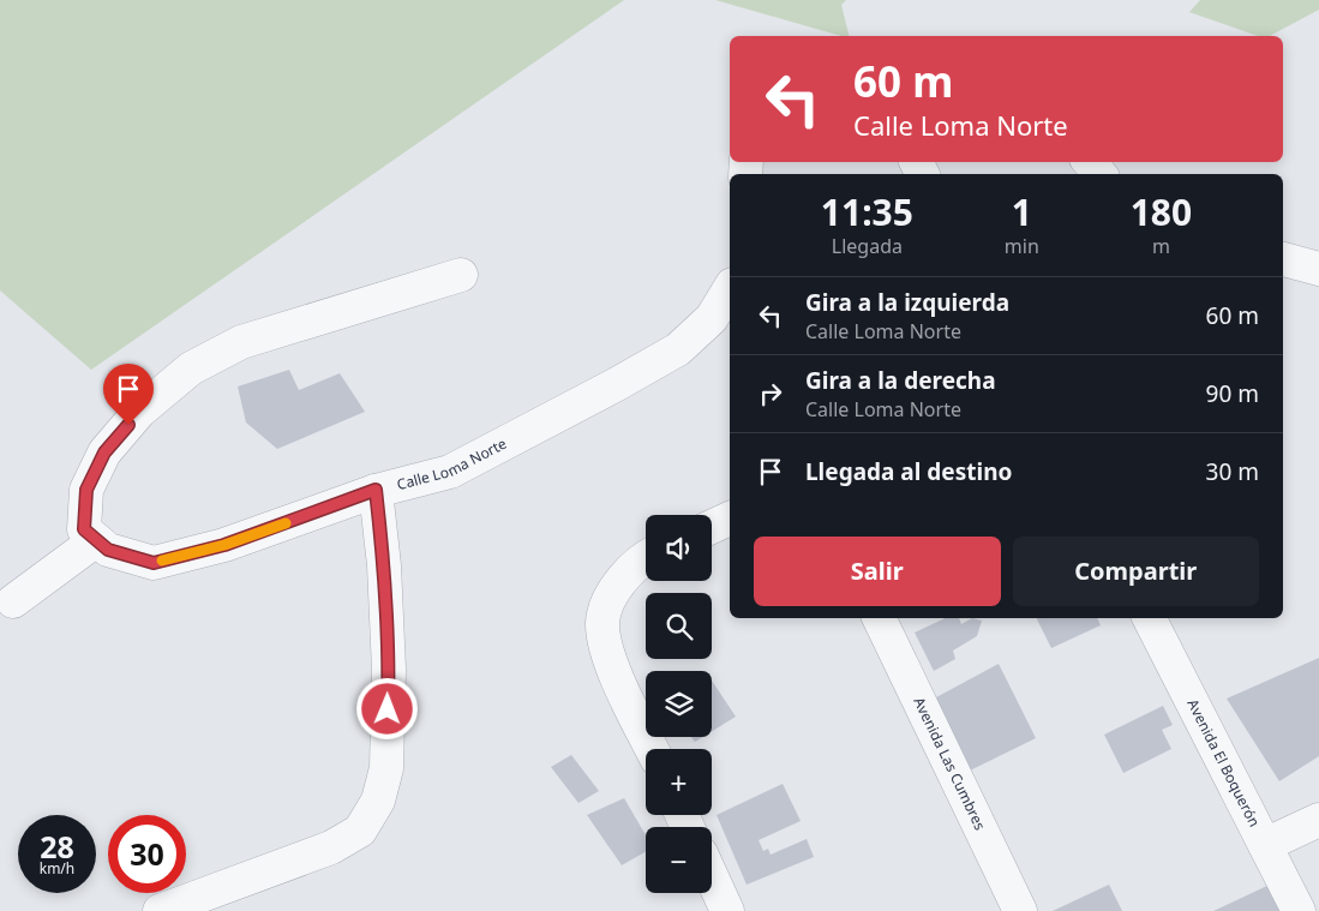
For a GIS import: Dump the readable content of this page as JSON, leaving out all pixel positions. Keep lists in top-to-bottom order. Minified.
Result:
{"streets":{"street":["Calle Loma Norte","Avenida Las Cumbres","Avenida El Boquerón"]},"page":{"turn":["60 m","Calle Loma Norte"],"eta":["11:35","Llegada","1","min","180","m"],"list":[{"name":"Gira a la izquierda","note":"Calle Loma Norte","value":"60 m"},{"name":"Gira a la derecha","note":"Calle Loma Norte","value":"90 m"},{"name":"Llegada al destino","value":"30 m"}],"map_buttons":["+","−"],"buttons":["Salir","Compartir"],"speed":"28 km/h","limit":"30"}}
